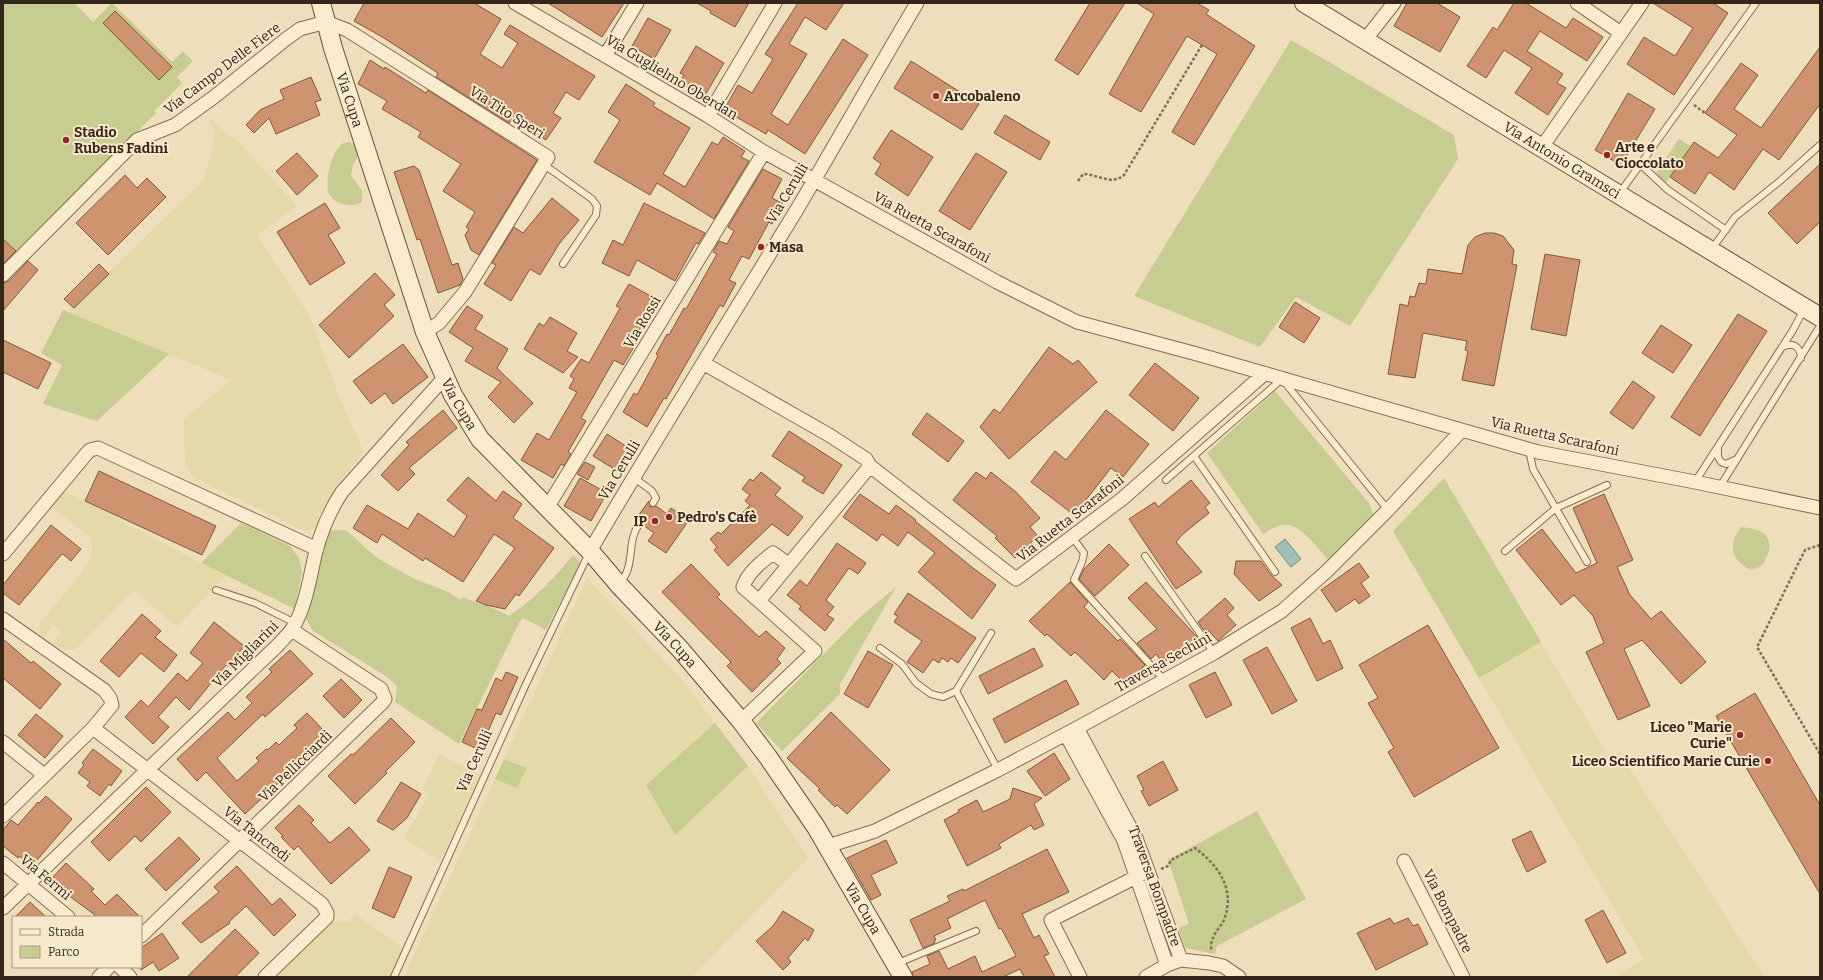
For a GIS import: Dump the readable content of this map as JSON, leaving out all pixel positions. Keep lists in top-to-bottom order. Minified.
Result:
{"streets":{"street":["Via Campo Delle Fiere","Via Guglielmo Oberdan","Via Cupa","Via Tito Speri","Via Antonio Gramsci","Via Cerulli","Via Ruetta Scarafoni","Via Rossi","Via Migliarini","Traversa Sechini","Via Pellicciardi","Via Tancredi","Via Fermi","Traversa Bompadre","Via Bompadre"]},"crossings":[["Via Campo Delle Fiere","Via Cupa"],["Via Campo Delle Fiere","Via Tito Speri"],["Via Guglielmo Oberdan","Via Cerulli"],["Via Guglielmo Oberdan","Via Ruetta Scarafoni"],["Via Guglielmo Oberdan","Via Rossi"],["Via Cupa","Via Tito Speri"],["Via Cupa","Via Cerulli"],["Via Cupa","Via Rossi"],["Via Cupa","Via Migliarini"],["Via Cupa","Traversa Sechini"],["Via Cerulli","Via Ruetta Scarafoni"],["Via Ruetta Scarafoni","Traversa Sechini"],["Via Migliarini","Via Pellicciardi"],["Via Migliarini","Via Tancredi"],["Via Migliarini","Via Fermi"],["Via Pellicciardi","Via Tancredi"]],"places":["Arcobaleno","Stadio Rubens Fadini","Arte e Cioccolato","Masa","Pedro's Cafè","IP","Liceo \"Marie Curie\"","Liceo Scientifico Marie Curie"],"legend":["Strada","Parco"]}
